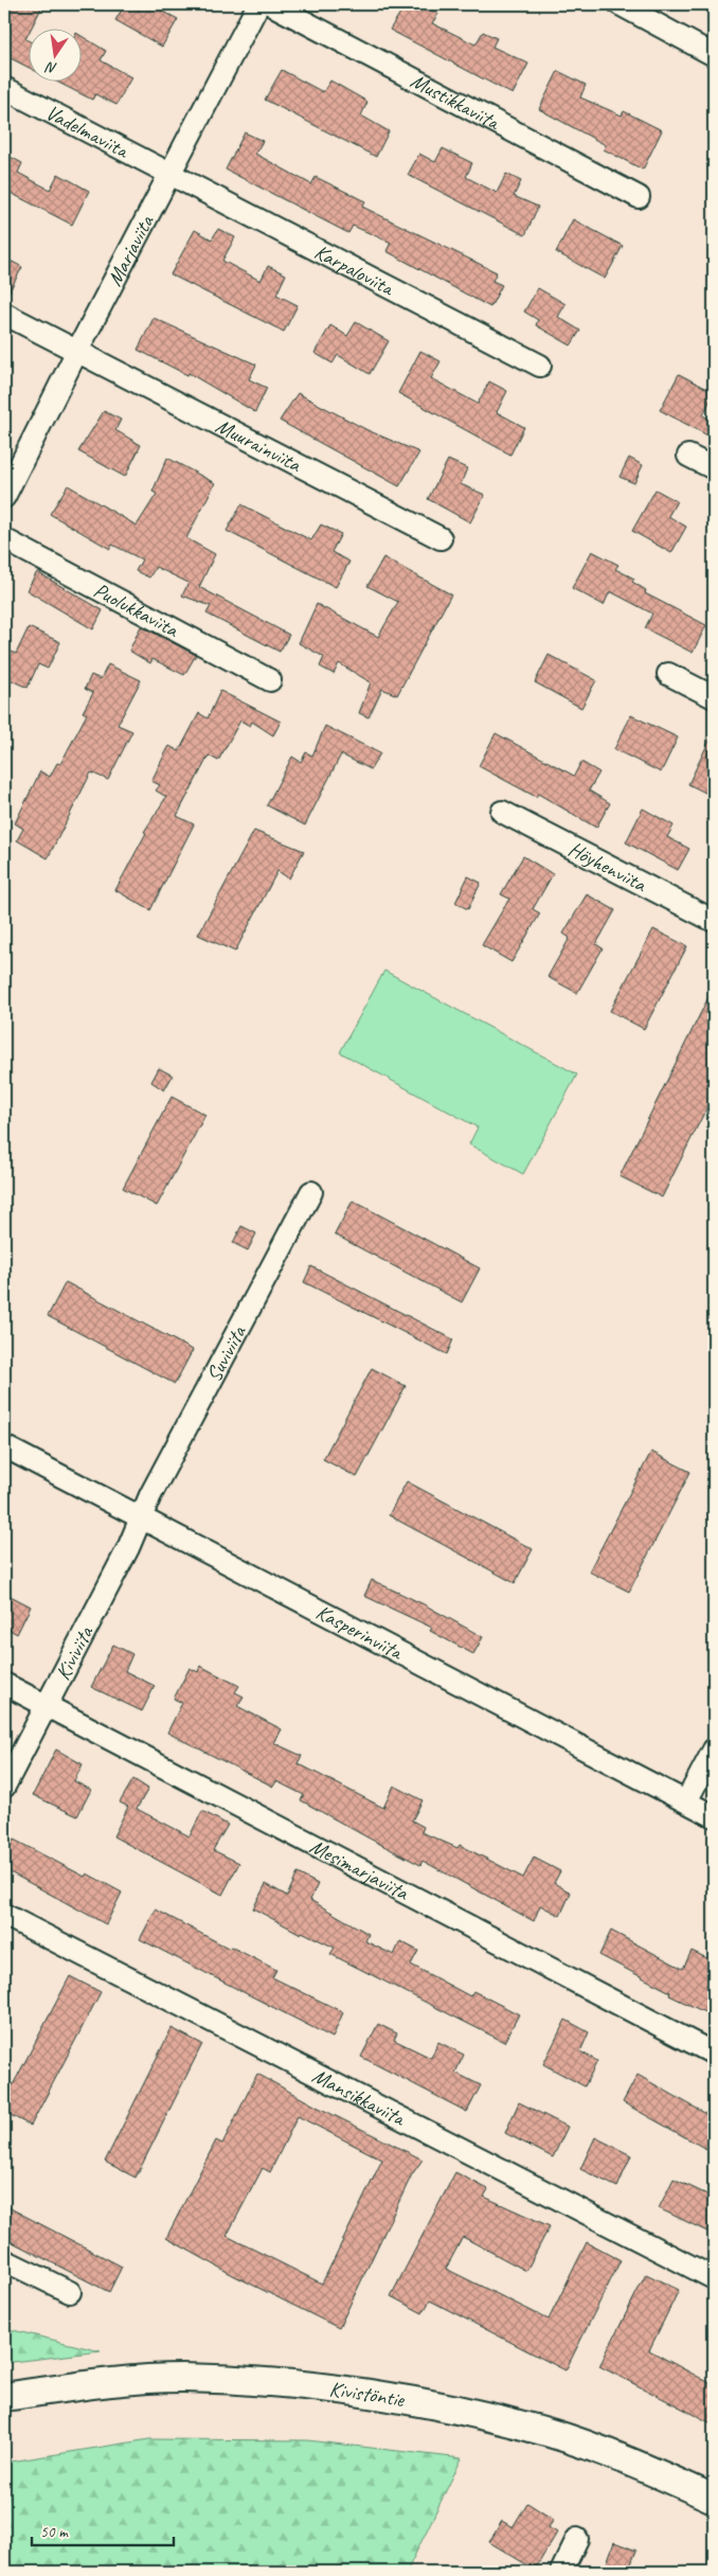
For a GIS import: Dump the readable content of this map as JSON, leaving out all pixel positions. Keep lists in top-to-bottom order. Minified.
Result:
{"streets":{"main road":["Kivistöntie"],"street":["Mustikkaviita","Vadelmaviita","Marjaviita","Karpaloviita","Muurainviita","Puolukkaviita","Höyhenviita","Suviviita","Kasperinviita","Kiviviita","Mesimarjaviita","Mansikkaviita"]},"crossings":[["Vadelmaviita","Marjaviita"],["Vadelmaviita","Karpaloviita"],["Marjaviita","Karpaloviita"],["Marjaviita","Muurainviita"],["Suviviita","Kasperinviita"],["Suviviita","Kiviviita"],["Kasperinviita","Kiviviita"],["Kiviviita","Mesimarjaviita"]],"scale_bar":"50 m","north":"bottom"}
